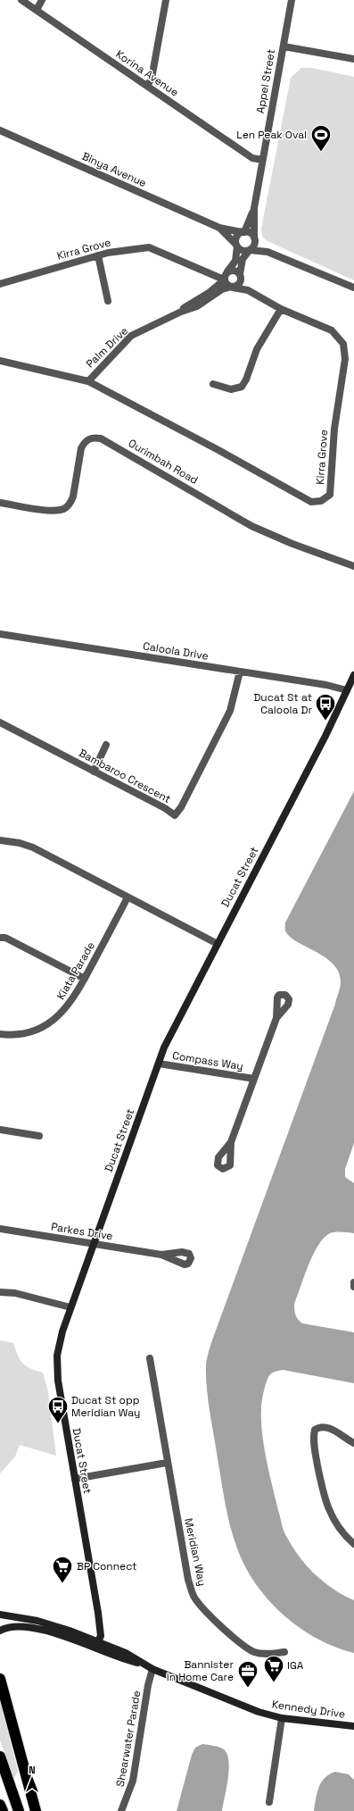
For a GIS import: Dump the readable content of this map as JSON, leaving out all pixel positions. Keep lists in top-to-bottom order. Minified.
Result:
{"streets":{"street":["Korina Avenue","Appel Street","Binya Avenue","Kirra Grove","Palm Drive","Ourimbah Road","Caloola Drive","Bambaroo Crescent","Ducat Street","Kiata Parade","Compass Way","Parkes Drive","Meridian Way","Kennedy Drive","Shearwater Parade"]},"crossings":[["Korina Avenue","Appel Street"],["Appel Street","Binya Avenue"],["Kirra Grove","Palm Drive"],["Caloola Drive","Bambaroo Crescent"],["Caloola Drive","Ducat Street"],["Ducat Street","Compass Way"],["Ducat Street","Parkes Drive"],["Ducat Street","Kennedy Drive"],["Kennedy Drive","Shearwater Parade"]],"places":{"sports":["Len Peak Oval"],"bus stop":["Ducat St at Caloola Dr","Ducat St opp Meridian Way"],"supermarket":["BP Connect","IGA"],"office":["Bannister in Home Care"]},"north":"top"}
